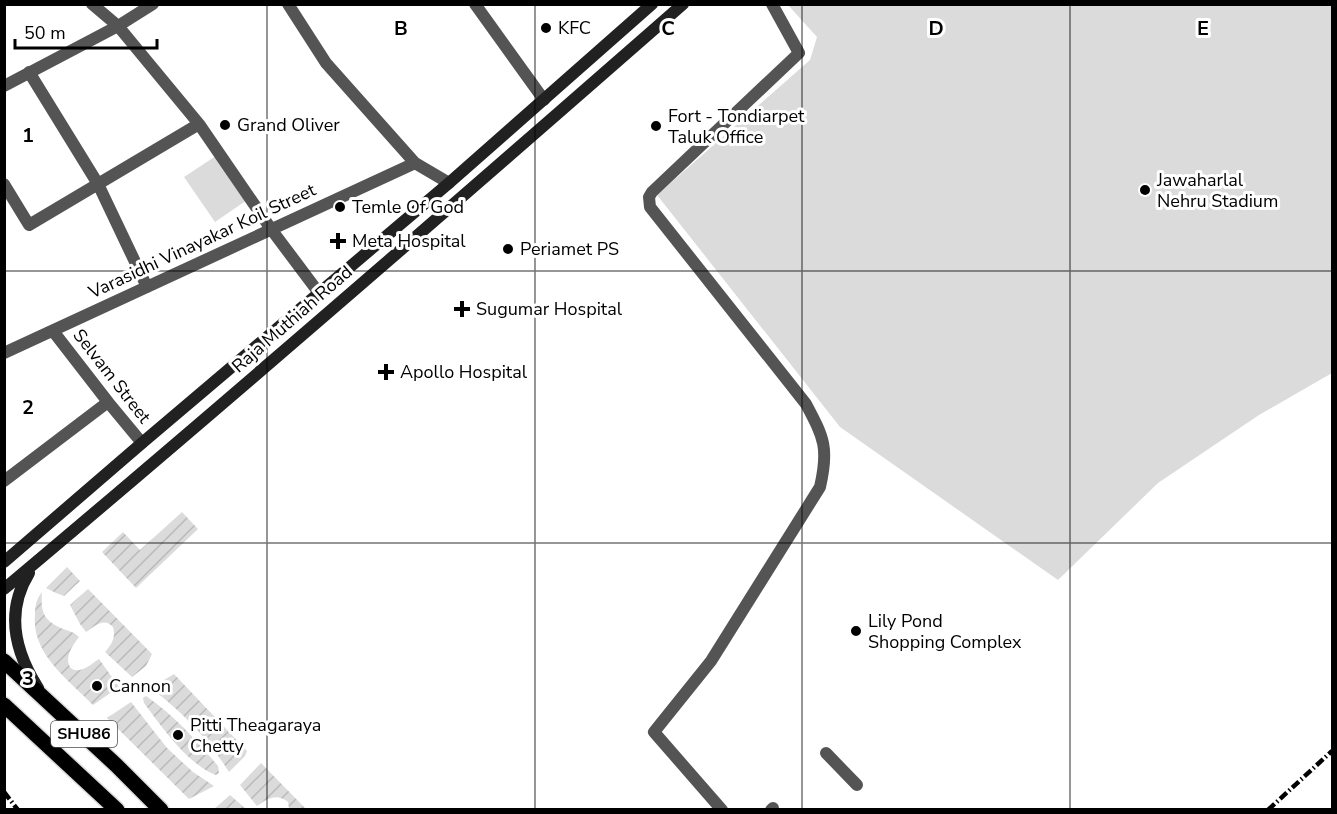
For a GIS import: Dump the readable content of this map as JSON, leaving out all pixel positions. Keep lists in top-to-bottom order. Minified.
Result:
{"streets":{"main road":["Raja Muthiah Road","SHU86"],"street":["Varasidhi Vinayakar Koil Street","Selvam Street"]},"crossings":[["Varasidhi Vinayakar Koil Street","Selvam Street"],["Raja Muthiah Road","Selvam Street"]],"places":{"other":["KFC","Grand Oliver","Fort - Tondiarpet Taluk Office","Jawaharlal Nehru Stadium","Temle Of God","Periamet PS","Lily Pond Shopping Complex","Cannon","Pitti Theagaraya Chetty"],"health":["Meta Hospital","Sugumar Hospital","Apollo Hospital"]},"scale_bar":"50 m","grid":{"columns":["B","C","D","E"],"rows":["1","2","3"]}}
